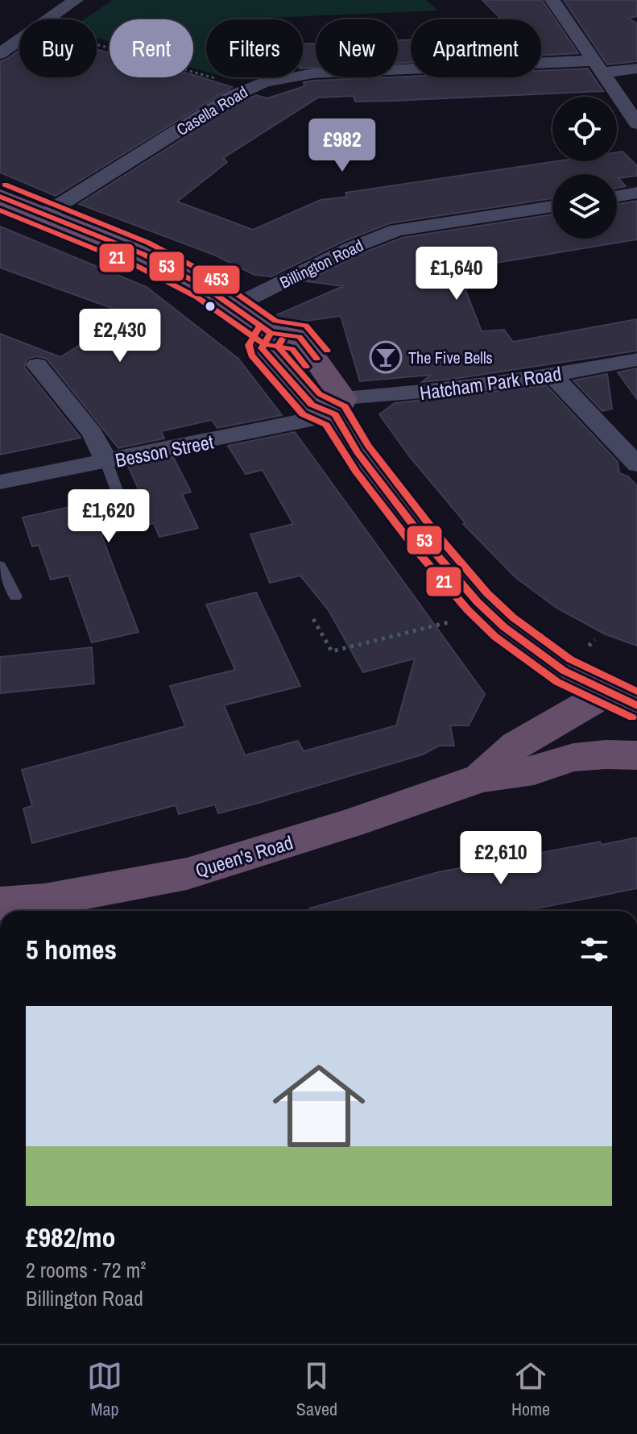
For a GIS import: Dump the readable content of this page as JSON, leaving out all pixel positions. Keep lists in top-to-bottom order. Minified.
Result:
{"streets":{"highway":["Queen's Road"],"street":["Casella Road","Billington Road","Hatcham Park Road","Besson Street"]},"crossings":[["Hatcham Park Road","Besson Street"]],"places":{"bar":["The Five Bells"]},"lines":["transit line 453","transit line 53","transit line 21"],"page":{"chip":["Buy","Rent","Filters","New","Apartment"],"price":["£982","£1,640","£2,430","£1,620","£2,610"],"heading":"5 homes","list":[{"name":"£982/mo","note":"2 rooms · 72 m² · Billington Road"}],"tabs":["Map","Saved","Home"]}}
